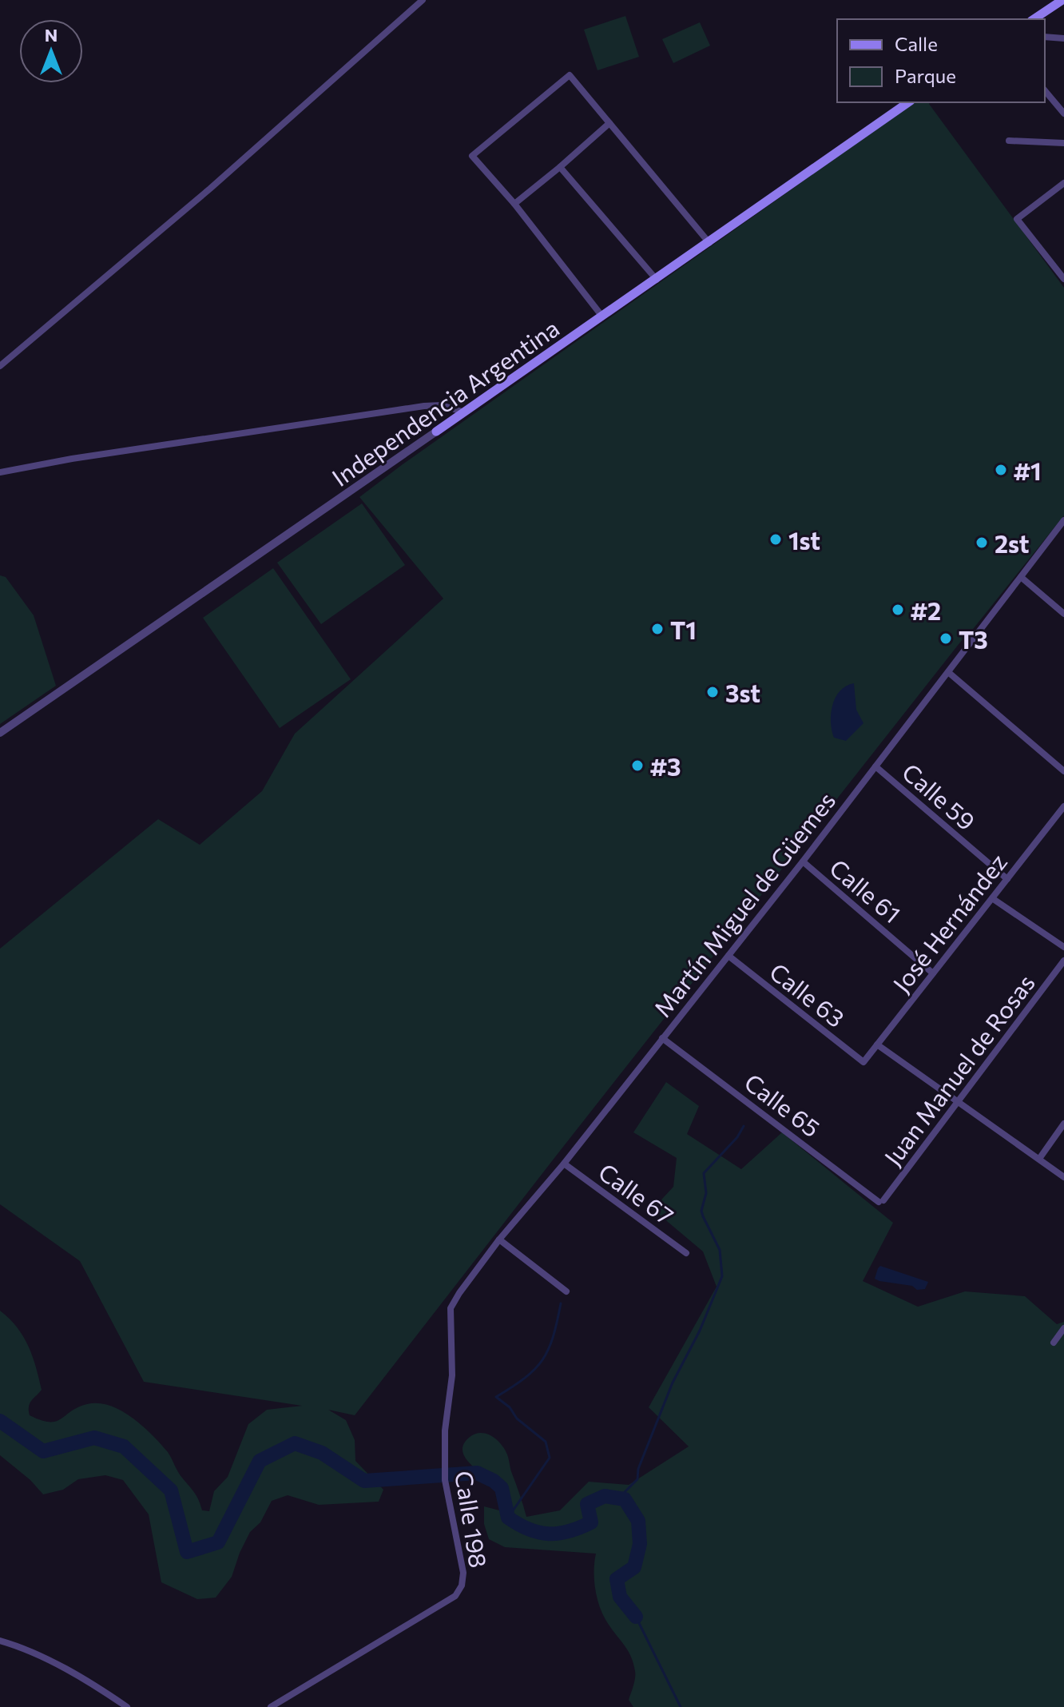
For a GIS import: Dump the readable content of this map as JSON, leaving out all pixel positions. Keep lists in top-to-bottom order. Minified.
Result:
{"streets":{"main road":["Independencia Argentina"],"street":["Calle 59","Calle 61","Martín Miguel de Güemes","José Hernández","Calle 63","Juan Manuel de Rosas","Calle 65","Calle 67","Calle 198"]},"crossings":[["Calle 59","Martín Miguel de Güemes"],["Calle 59","José Hernández"],["Calle 61","Martín Miguel de Güemes"],["Calle 61","José Hernández"],["Martín Miguel de Güemes","Calle 63"],["Martín Miguel de Güemes","Calle 65"],["Martín Miguel de Güemes","Calle 67"],["Martín Miguel de Güemes","Calle 198"],["José Hernández","Calle 63"],["Juan Manuel de Rosas","Calle 65"]],"places":["#1","1st","2st","#2","T1","T3","3st","#3"],"legend":["Calle","Parque"],"north":"top"}
